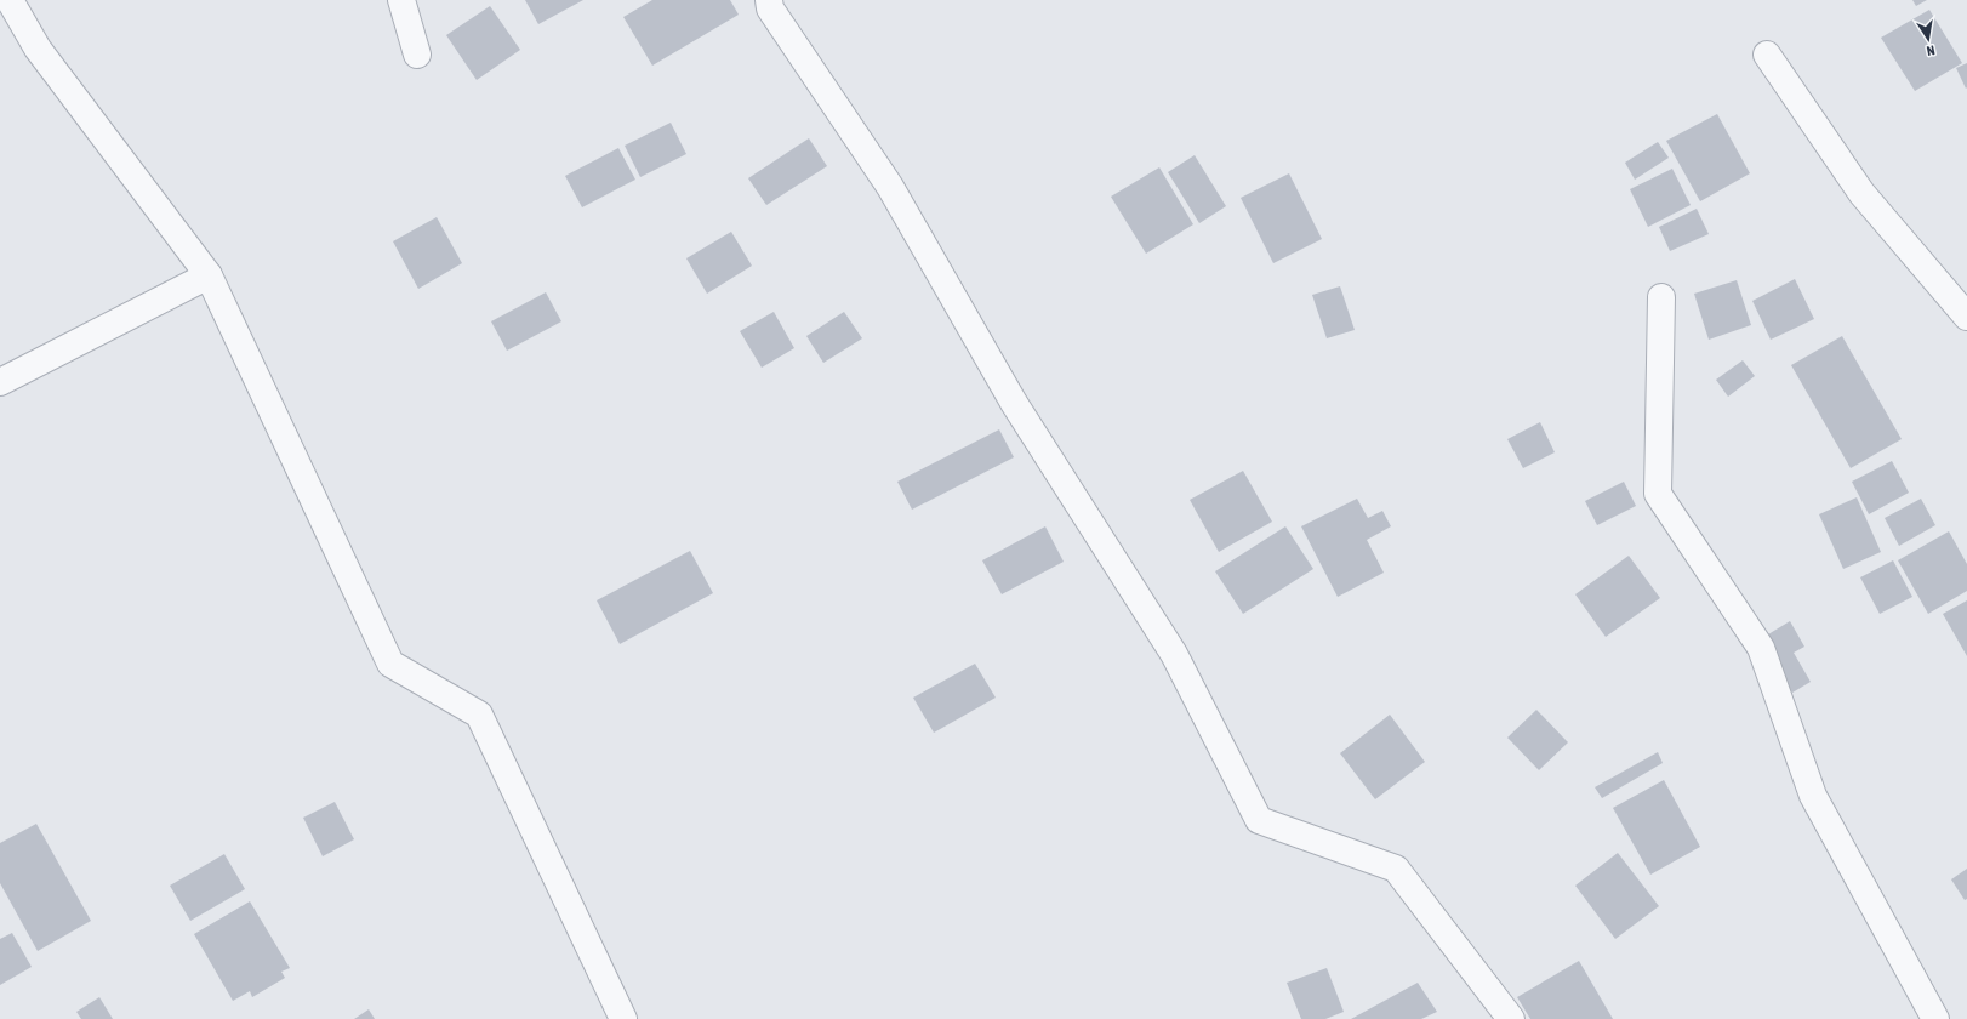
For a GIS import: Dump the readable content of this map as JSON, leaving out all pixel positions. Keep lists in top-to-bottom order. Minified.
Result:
{"north":"bottom"}
